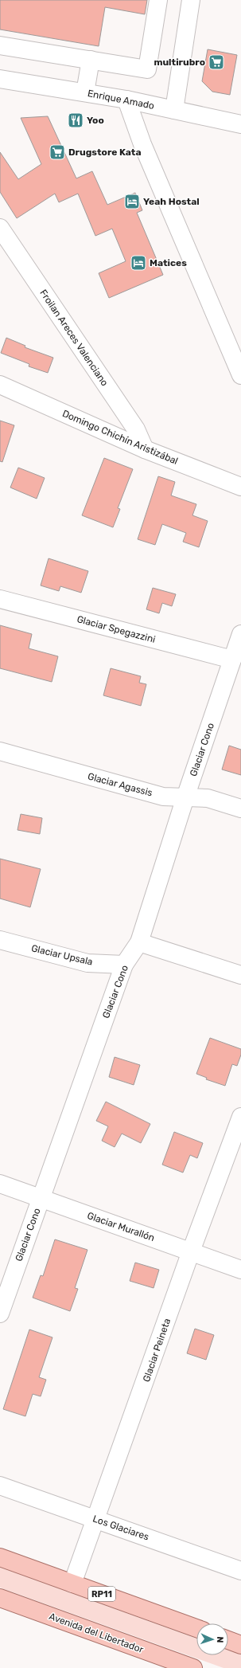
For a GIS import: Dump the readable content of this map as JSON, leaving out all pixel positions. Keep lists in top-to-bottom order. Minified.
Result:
{"streets":{"main road":["RP11","Avenida del Libertador"],"street":["Enrique Amado","Froilan Areces Valenciano","Domingo Chichín Aristizábal","Glaciar Spegazzini","Glaciar Cono","Glaciar Agassis","Glaciar Upsala","Glaciar Murallón","Glaciar Peineta","Los Glaciares"]},"crossings":[["Froilan Areces Valenciano","Domingo Chichín Aristizábal"],["Glaciar Spegazzini","Glaciar Cono"],["Glaciar Cono","Glaciar Agassis"],["Glaciar Cono","Glaciar Upsala"],["Glaciar Cono","Glaciar Murallón"],["Glaciar Murallón","Glaciar Peineta"],["Glaciar Peineta","Los Glaciares"],["Glaciar Peineta","RP11"]],"places":{"supermarket":["multirubro","Drugstore Kata"],"restaurant":["Yoo"],"hotel":["Yeah Hostal","Matices"]},"north":"right"}
